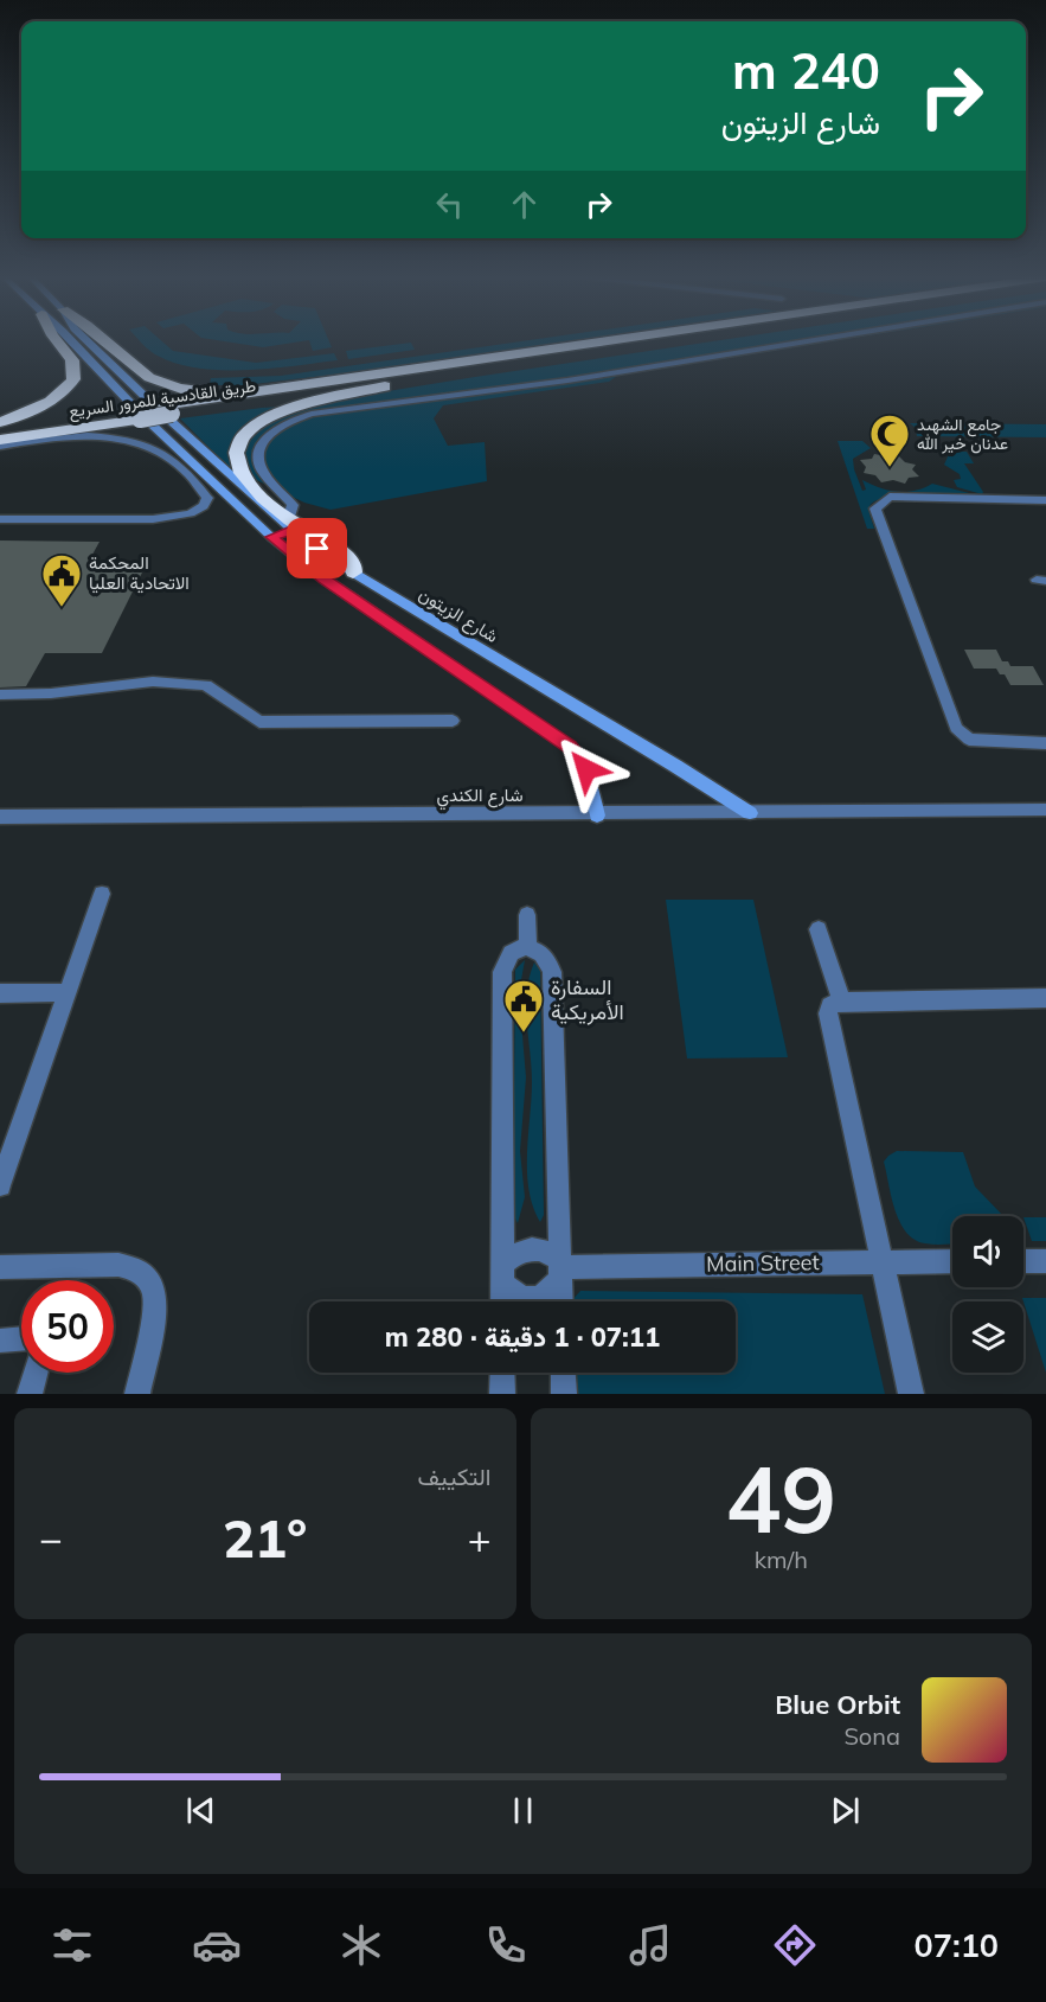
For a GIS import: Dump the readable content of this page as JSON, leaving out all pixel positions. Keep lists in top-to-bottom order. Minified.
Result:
{"streets":{"highway":["طريق القادسية للمرور السريع"],"main road":["شارع الزيتون"],"street":["شارع الكندي","Main Street"]},"crossings":[["شارع الزيتون","شارع الكندي"]],"places":{"mosque":["جامع الشهيد عدنان خير الله"],"public building":["المحكمة الاتحادية العليا","السفارة الأمريكية"]},"page":{"turn":["240 m","شارع الزيتون"],"limit":"50","trip":"07:11 · 1 دقيقة · 280 m","tile":[["49","km/h"],"التكييف"],"heat":["−","21°","+"],"song":["Blue Orbit","Sona"],"tabs":"07:10"}}
